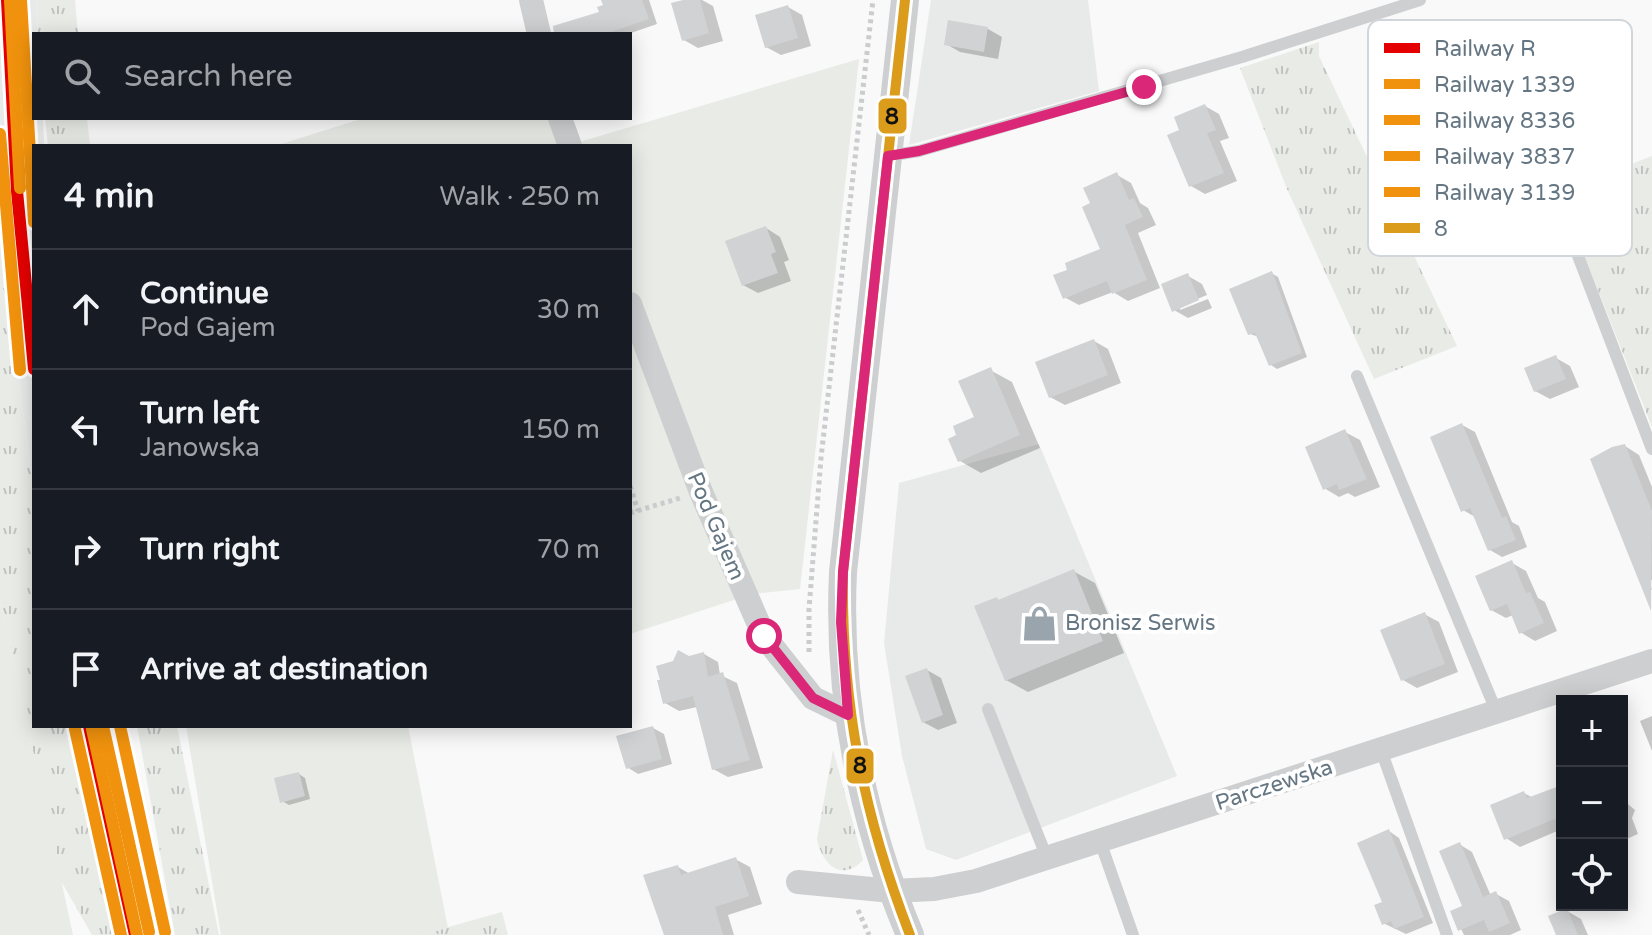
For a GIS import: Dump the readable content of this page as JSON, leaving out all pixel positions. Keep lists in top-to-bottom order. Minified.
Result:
{"streets":{"street":["Pod Gajem","Parczewska"]},"places":{"shop":["Bronisz Serwis"]},"lines":["rail line R","rail line 8336","transit line 8","rail line 3837","rail line 1339","rail line 3139"],"legend":["Railway R","Railway 1339","Railway 8336","Railway 3837","Railway 3139","8"],"page":{"search":"Search here","heading":["4 min","Walk · 250 m"],"list":[["Continue","Pod Gajem","30 m"],["Turn left","Janowska","150 m"],["Turn right","70 m"],"Arrive at destination"],"map_buttons":["+","−"]}}
